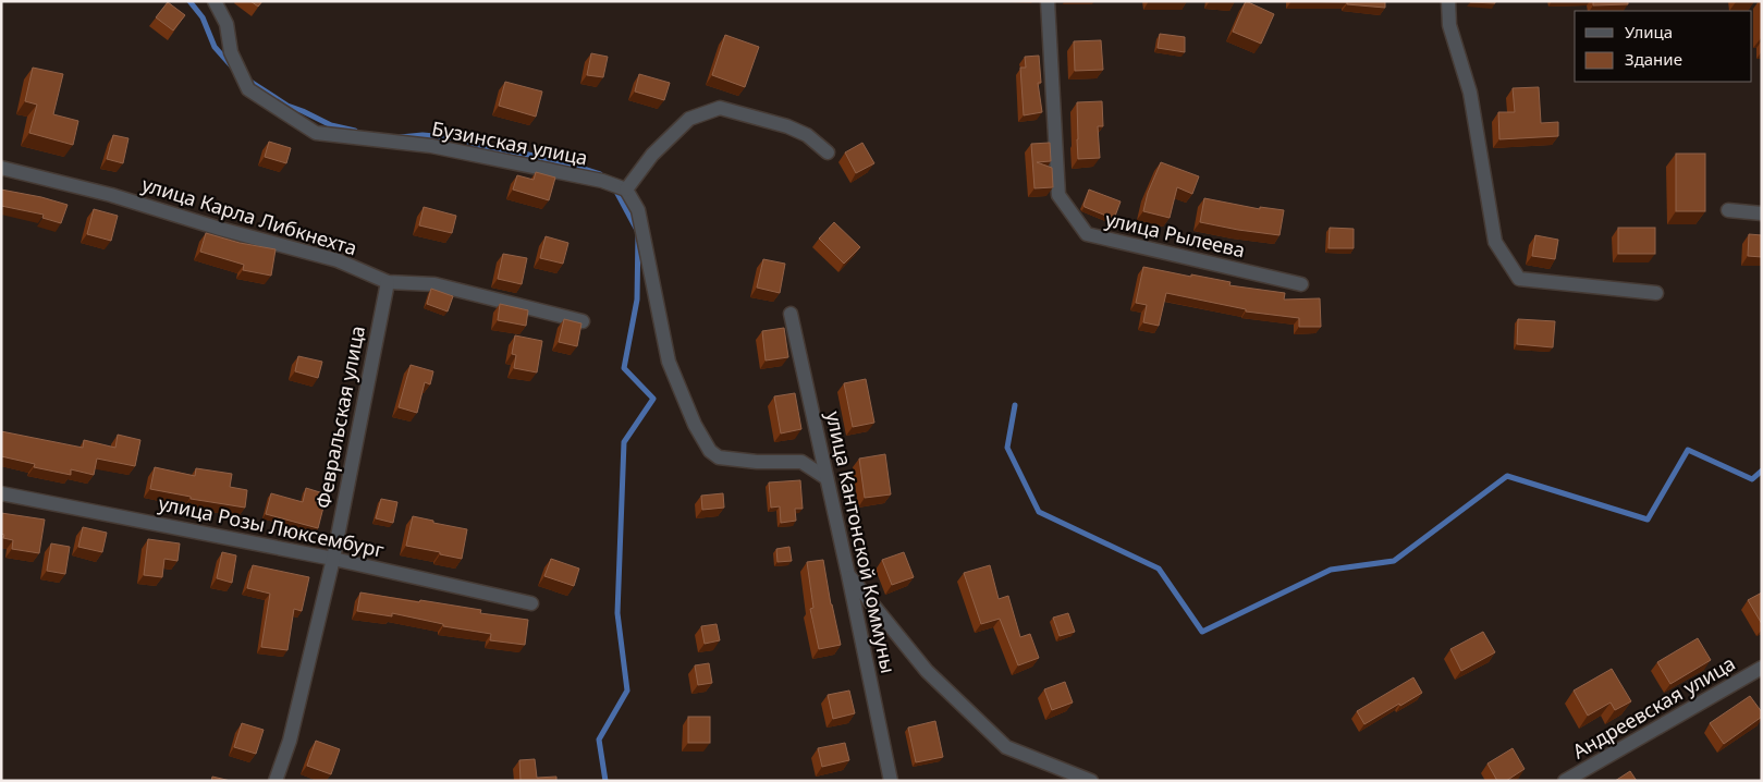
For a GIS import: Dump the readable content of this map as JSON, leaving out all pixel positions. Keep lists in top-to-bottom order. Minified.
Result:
{"streets":{"street":["Бузинская улица","улица Карла Либкнехта","улица Рылеева","Февральская улица","улица Розы Люксембург","улица Кантонской Коммуны","Андреевская улица"]},"crossings":[["улица Карла Либкнехта","Февральская улица"],["Февральская улица","улица Розы Люксембург"]],"legend":["Улица","Здание"]}
